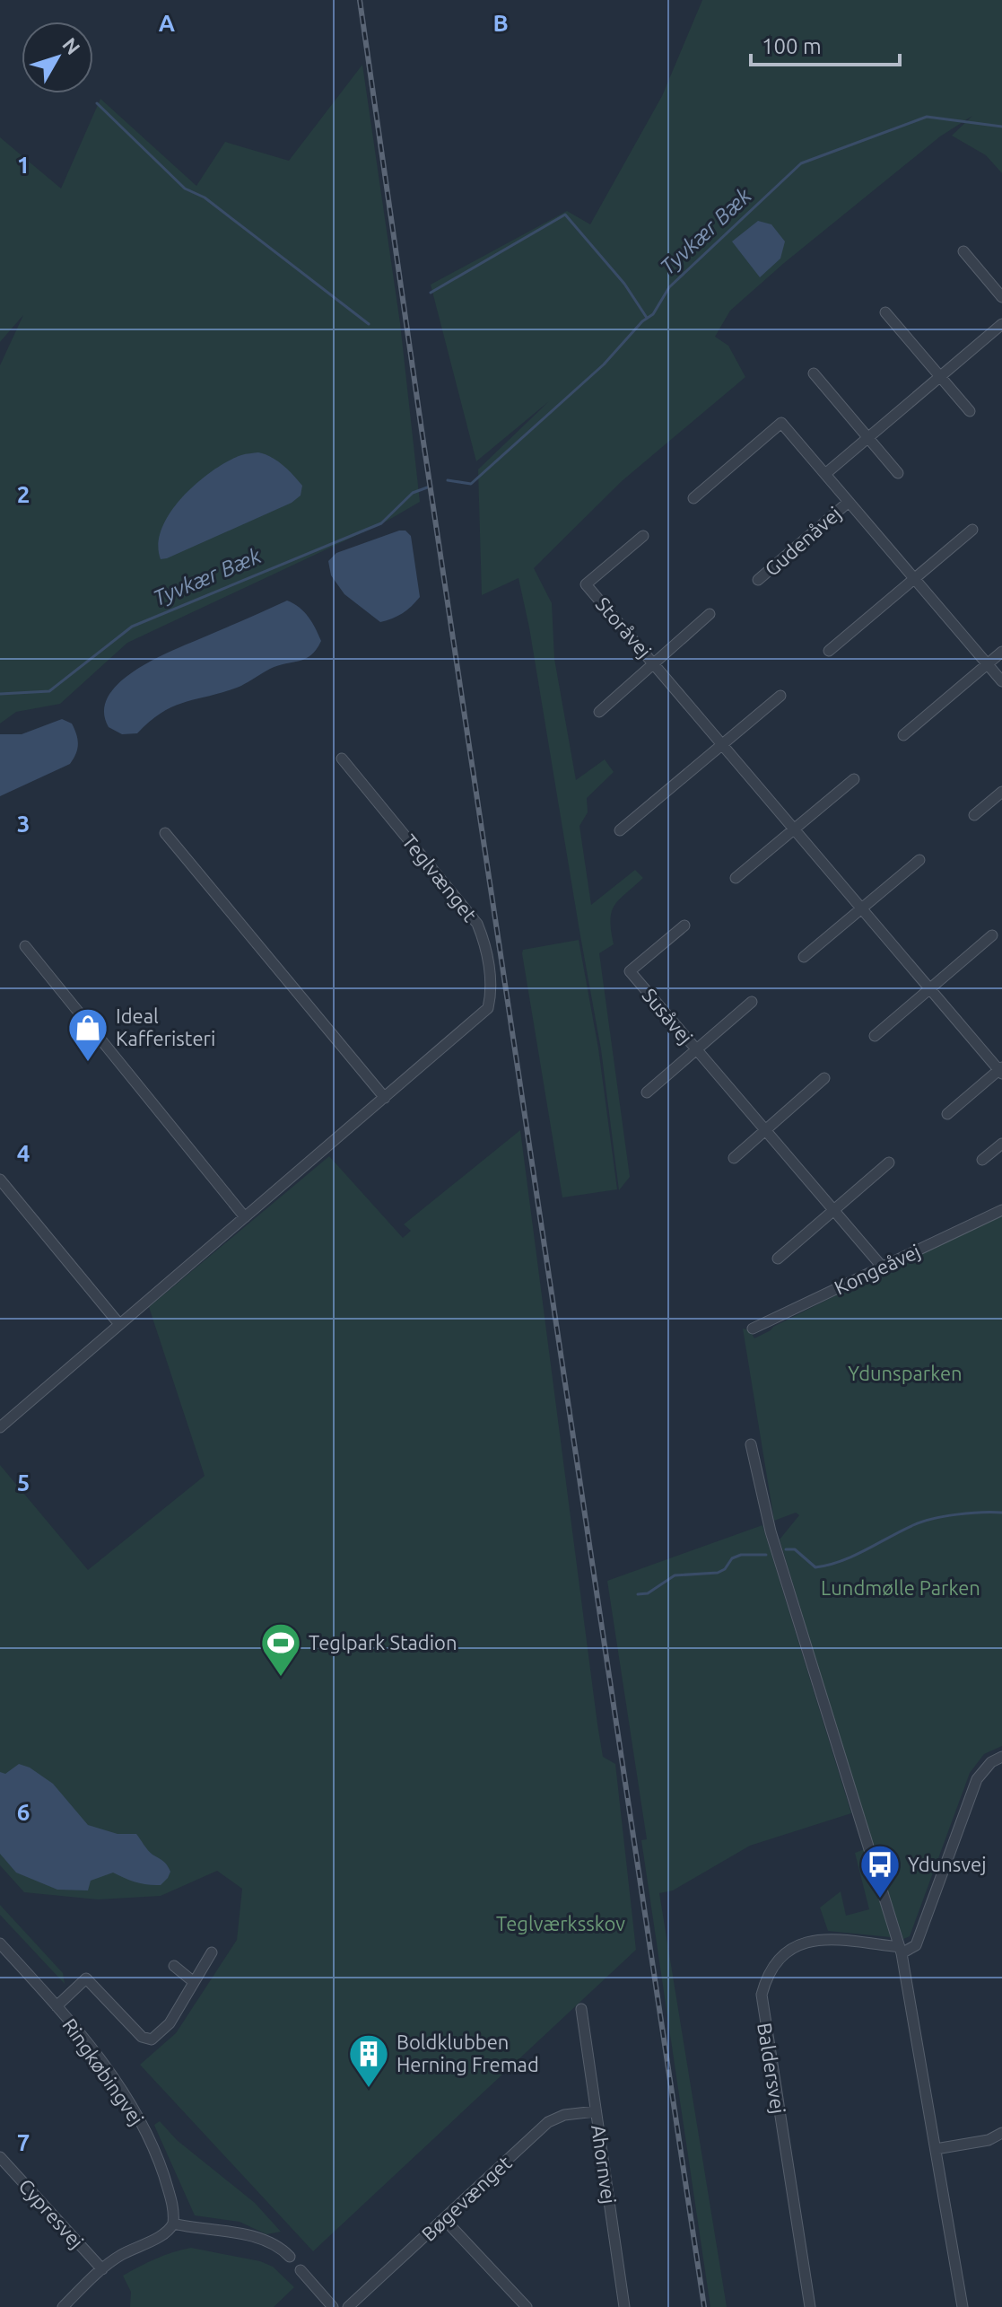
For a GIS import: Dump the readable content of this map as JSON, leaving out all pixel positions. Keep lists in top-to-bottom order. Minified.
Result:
{"streets":{"street":["Gudenåvej","Storåvej","Teglvænget","Susåvej","Kongeåvej","Baldersvej","Ringkøbingvej","Ahornvej","Bøgevænget","Cypresvej"]},"crossings":[["Susåvej","Kongeåvej"],["Ahornvej","Bøgevænget"]],"water":["Tyvkær Bæk"],"parks":["Ydunsparken","Lundmølle Parken","Teglværksskov"],"places":{"shop":["Ideal Kafferisteri"],"sports":["Teglpark Stadion"],"bus stop":["Ydunsvej"],"building":["Boldklubben Herning Fremad"]},"scale_bar":"100 m","north":"top right","grid":{"columns":["A","B"],"rows":["1","2","3","4","5","6","7"]}}
